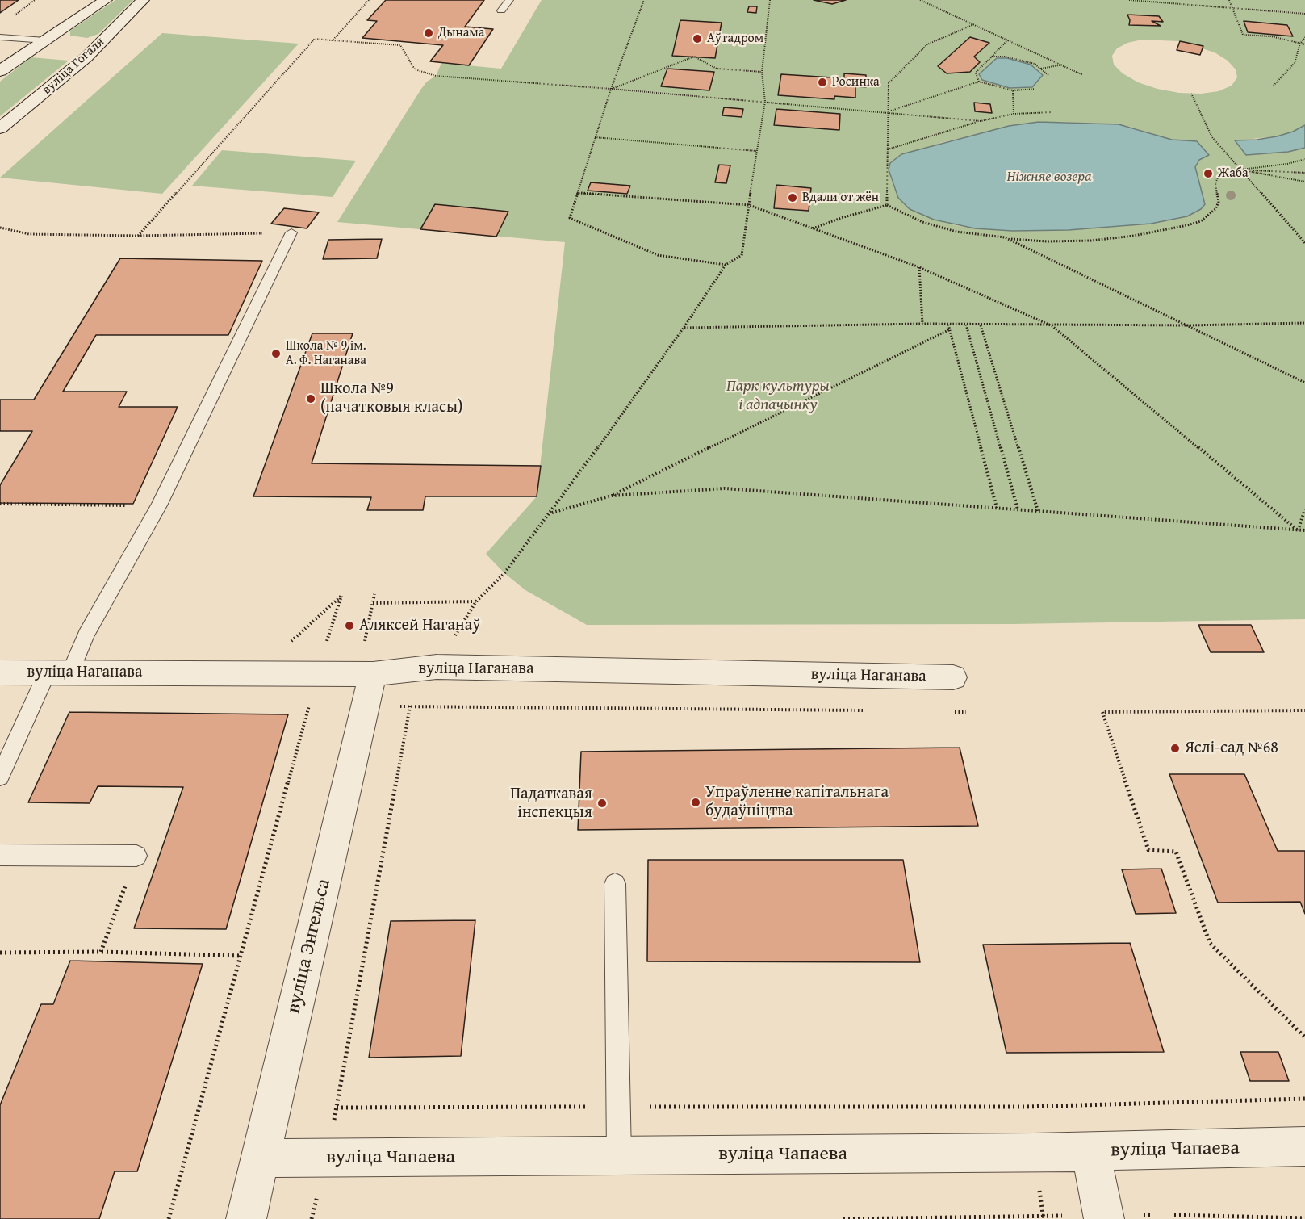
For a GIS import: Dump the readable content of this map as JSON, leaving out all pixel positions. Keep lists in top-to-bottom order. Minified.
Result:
{"streets":{"street":["вуліца Гогаля","вуліца Наганава","вуліца Энгельса","вуліца Чапаева"]},"crossings":[["вуліца Наганава","вуліца Энгельса"],["вуліца Энгельса","вуліца Чапаева"]],"water":["Ніжняе возера"],"parks":["Парк культуры і адпачынку"],"places":["Дынама","Аўтадром","Росинка","Жаба","Вдали от жён","Школа № 9 ім. А. Ф. Наганава","Школа №9 (пачатковыя класы)","Аляксей Наганаў","Яслі-сад №68","Упраўленне капітальнага будаўніцтва","Падаткавая інспекцыя"]}
